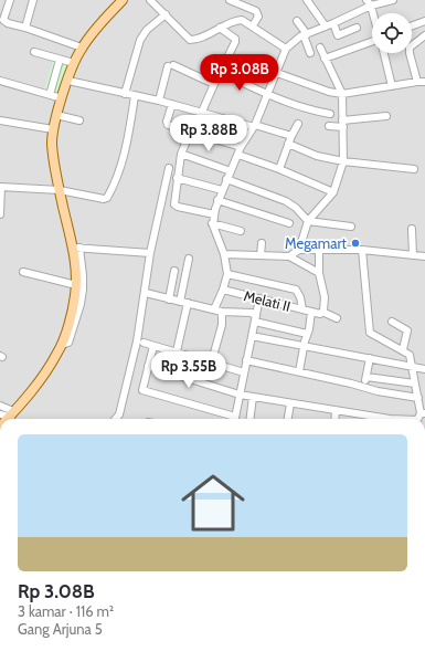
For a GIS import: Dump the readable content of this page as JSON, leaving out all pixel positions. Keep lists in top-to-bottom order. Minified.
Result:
{"streets":{"street":["Melati II"]},"places":["Megamart"],"page":{"price":["Rp 3.08B","Rp 3.88B","Rp 3.55B"],"list":[{"name":"Rp 3.08B","note":"3 kamar · 116 m² · Gang Arjuna 5"}]}}
